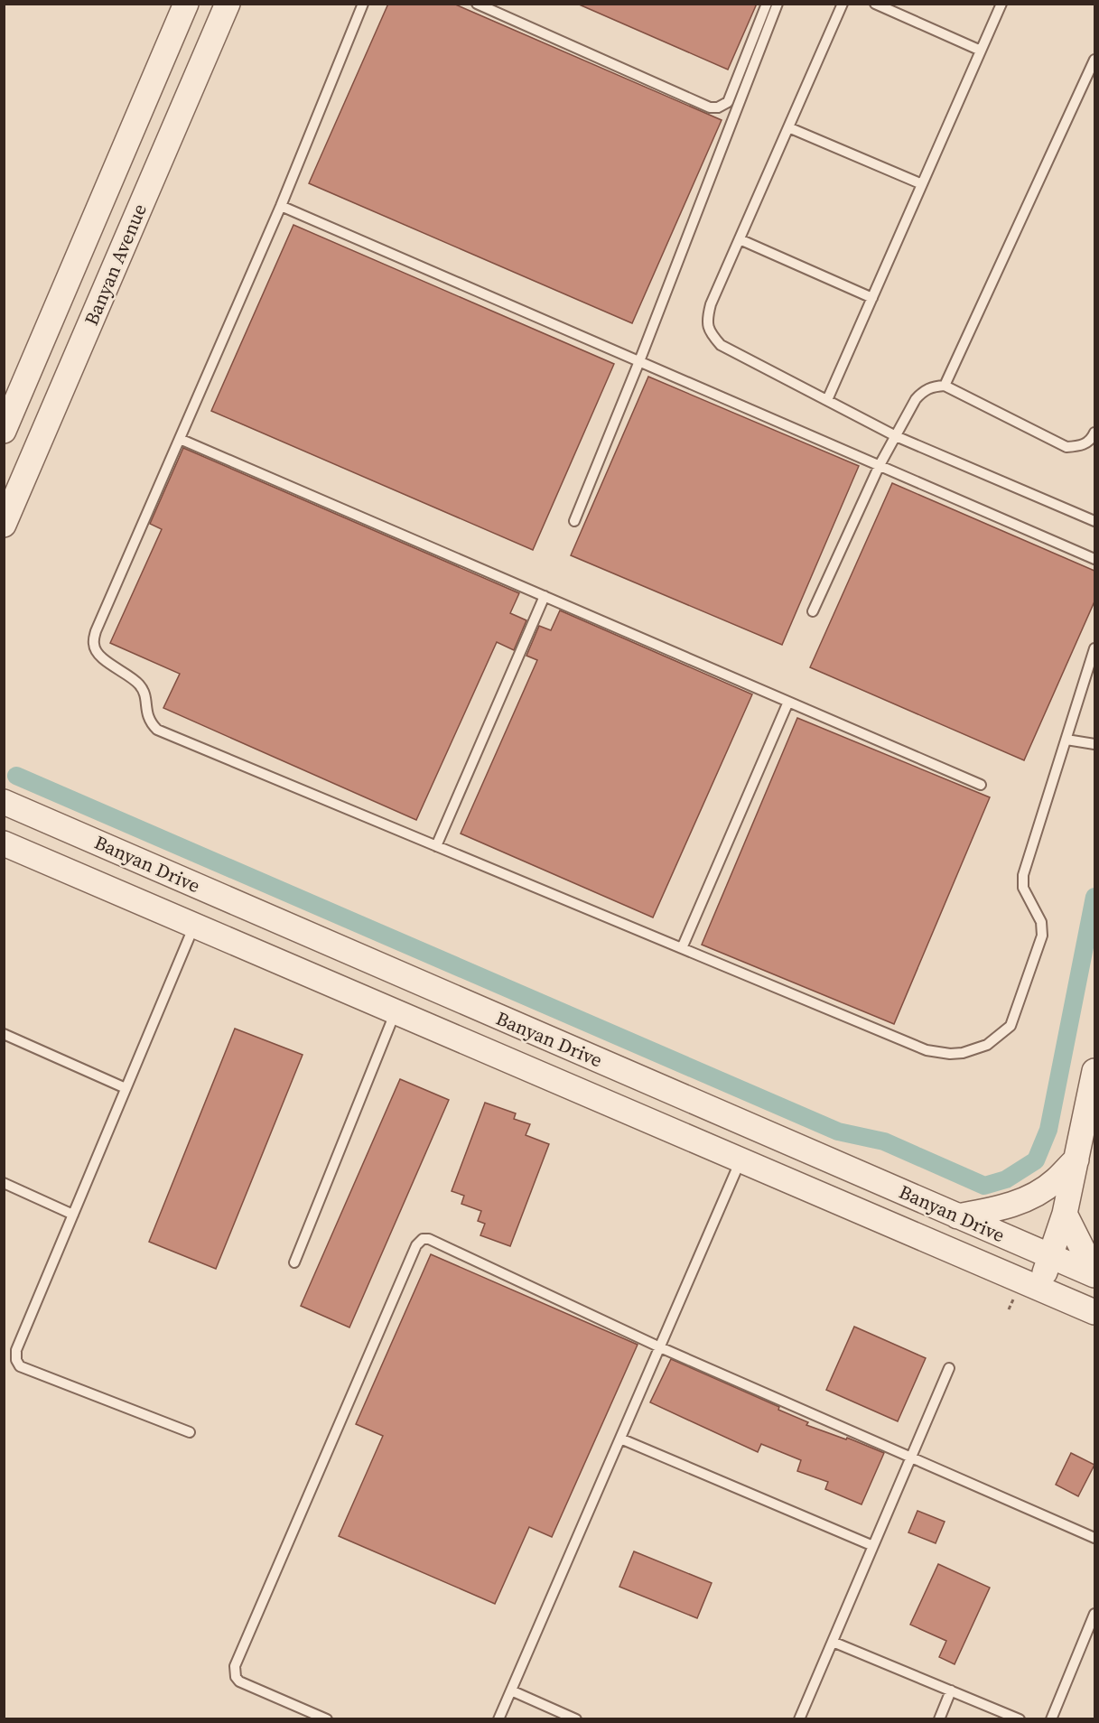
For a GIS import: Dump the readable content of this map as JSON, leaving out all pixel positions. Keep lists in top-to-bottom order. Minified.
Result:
{"streets":{"street":["Banyan Avenue","Banyan Drive"]}}
